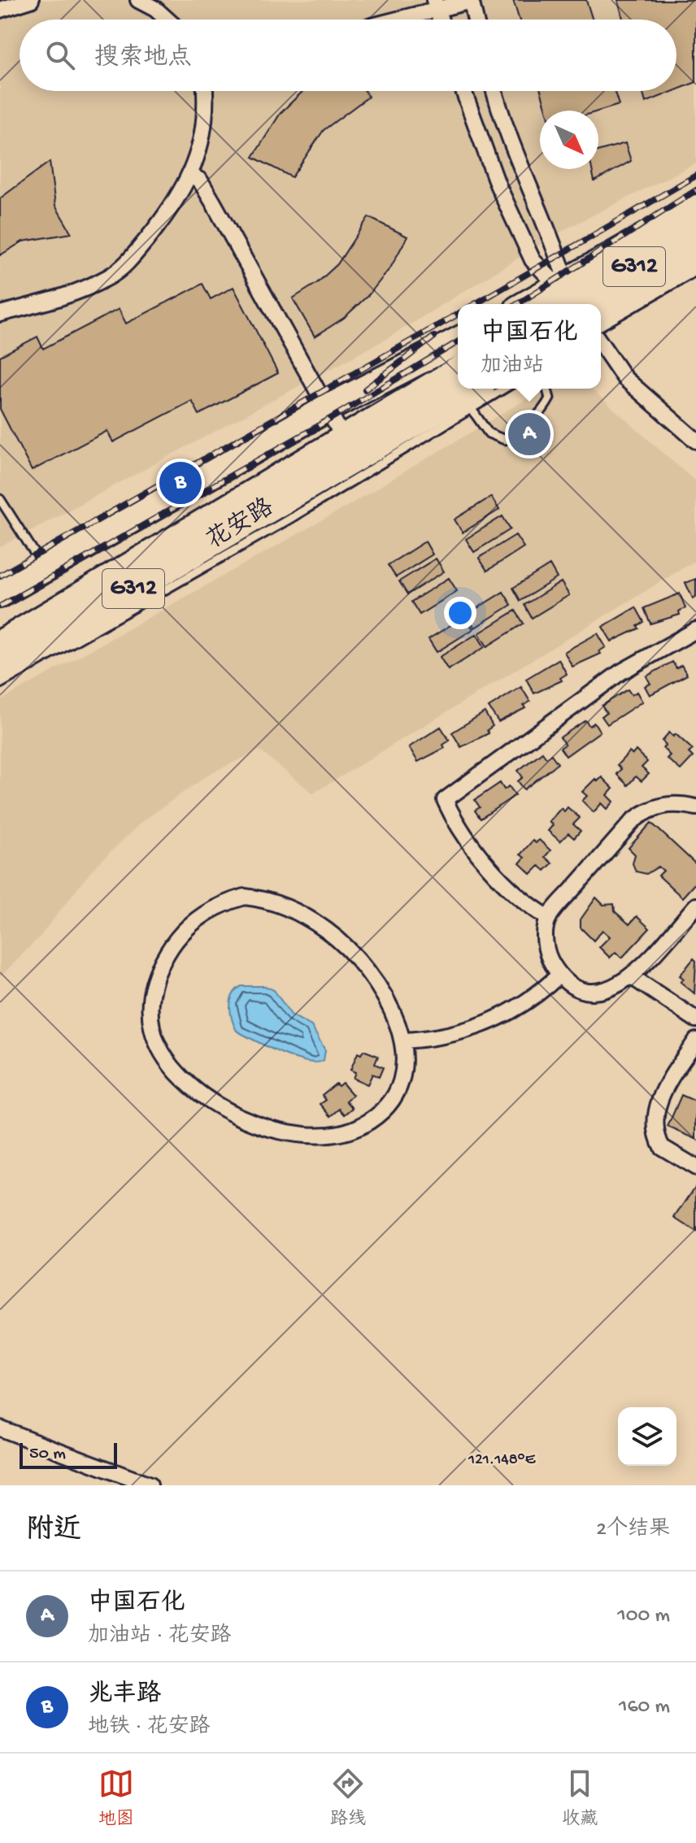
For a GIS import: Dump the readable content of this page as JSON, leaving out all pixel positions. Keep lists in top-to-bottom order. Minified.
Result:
{"streets":{"highway":["G312","花安路"]},"scale_bar":"50 m","north":"bottom right","page":{"search":"搜索地点","popup":["中国石化","加油站"],"pins":["A","B"],"scale":"50 m","heading":["附近","2个结果"],"list":[{"mark":"A","name":"中国石化","note":"加油站 · 花安路","value":"100 m"},{"mark":"B","name":"兆丰路","note":"地铁 · 花安路","value":"160 m"}],"nav":["地图","路线","收藏"]},"coordinates":["121.148°E"]}
